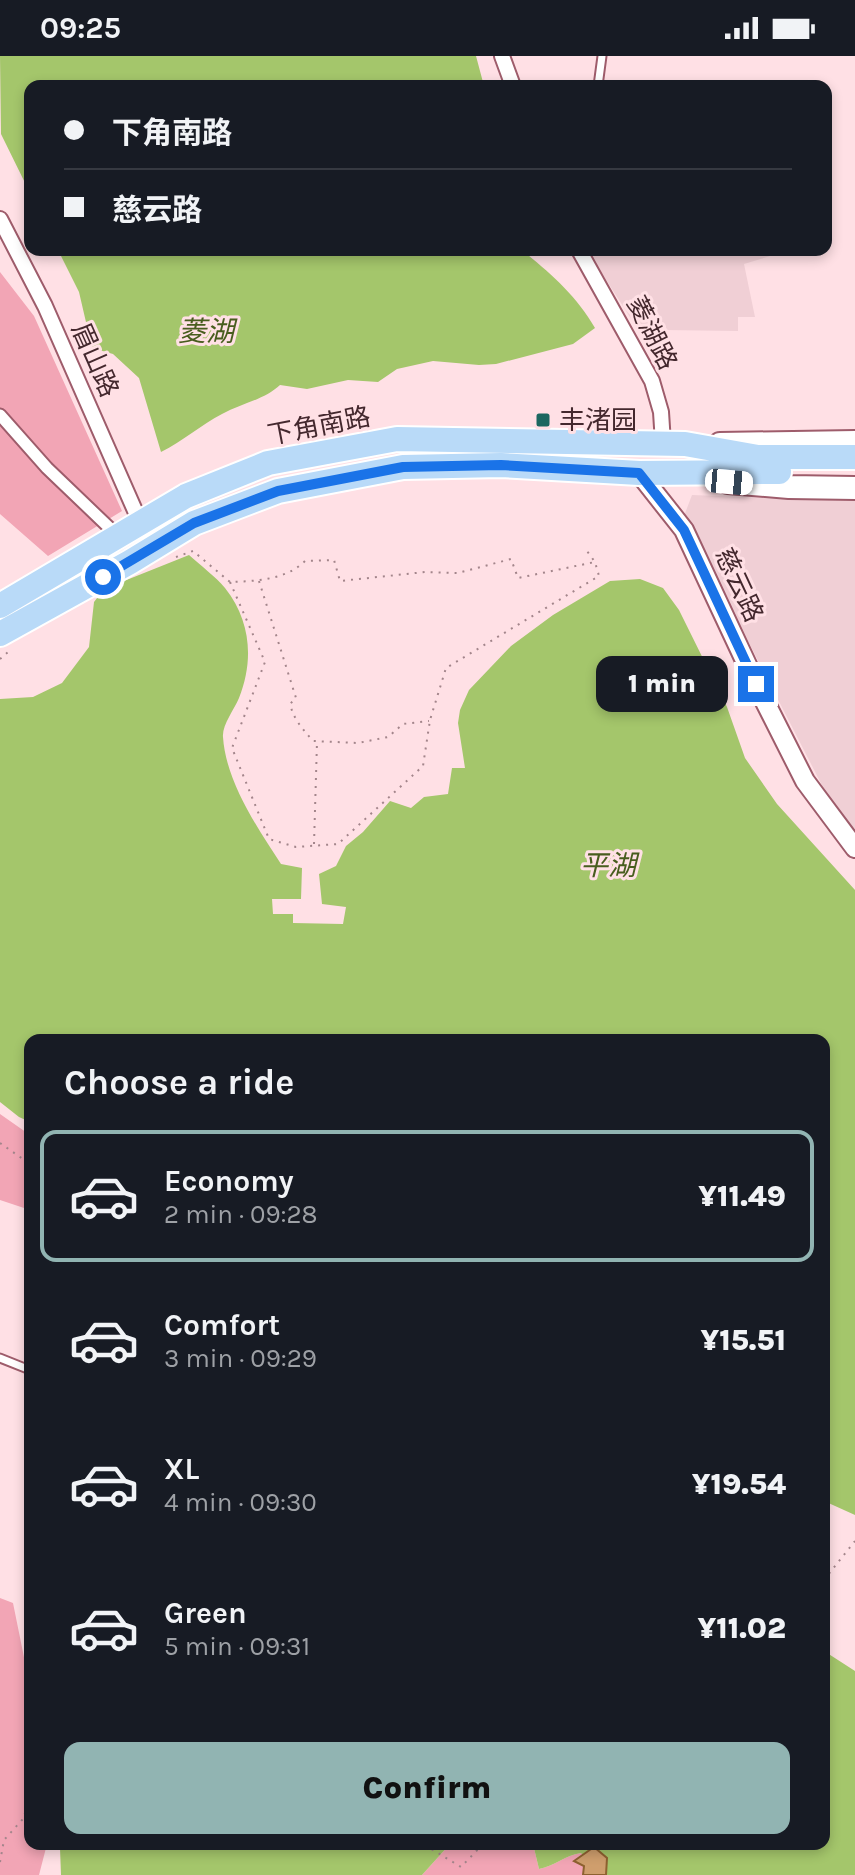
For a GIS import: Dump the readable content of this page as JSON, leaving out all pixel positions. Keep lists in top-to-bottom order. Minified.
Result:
{"streets":{"main road":["下角南路"],"street":["菱湖路","眉山路","慈云路"]},"crossings":[["菱湖路","下角南路"],["眉山路","下角南路"]],"water":["菱湖","平湖"],"places":{"transit":["丰渚园"]},"page":{"status":"09:25","banner":["下角南路","慈云路"],"bubble":"1 min","heading":"Choose a ride","list":[{"name":"Economy","note":"2 min · 09:28","value":"¥11.49"},{"name":"Comfort","note":"3 min · 09:29","value":"¥15.51"},{"name":"XL","note":"4 min · 09:30","value":"¥19.54"},{"name":"Green","note":"5 min · 09:31","value":"¥11.02"}],"buttons":"Confirm"}}
